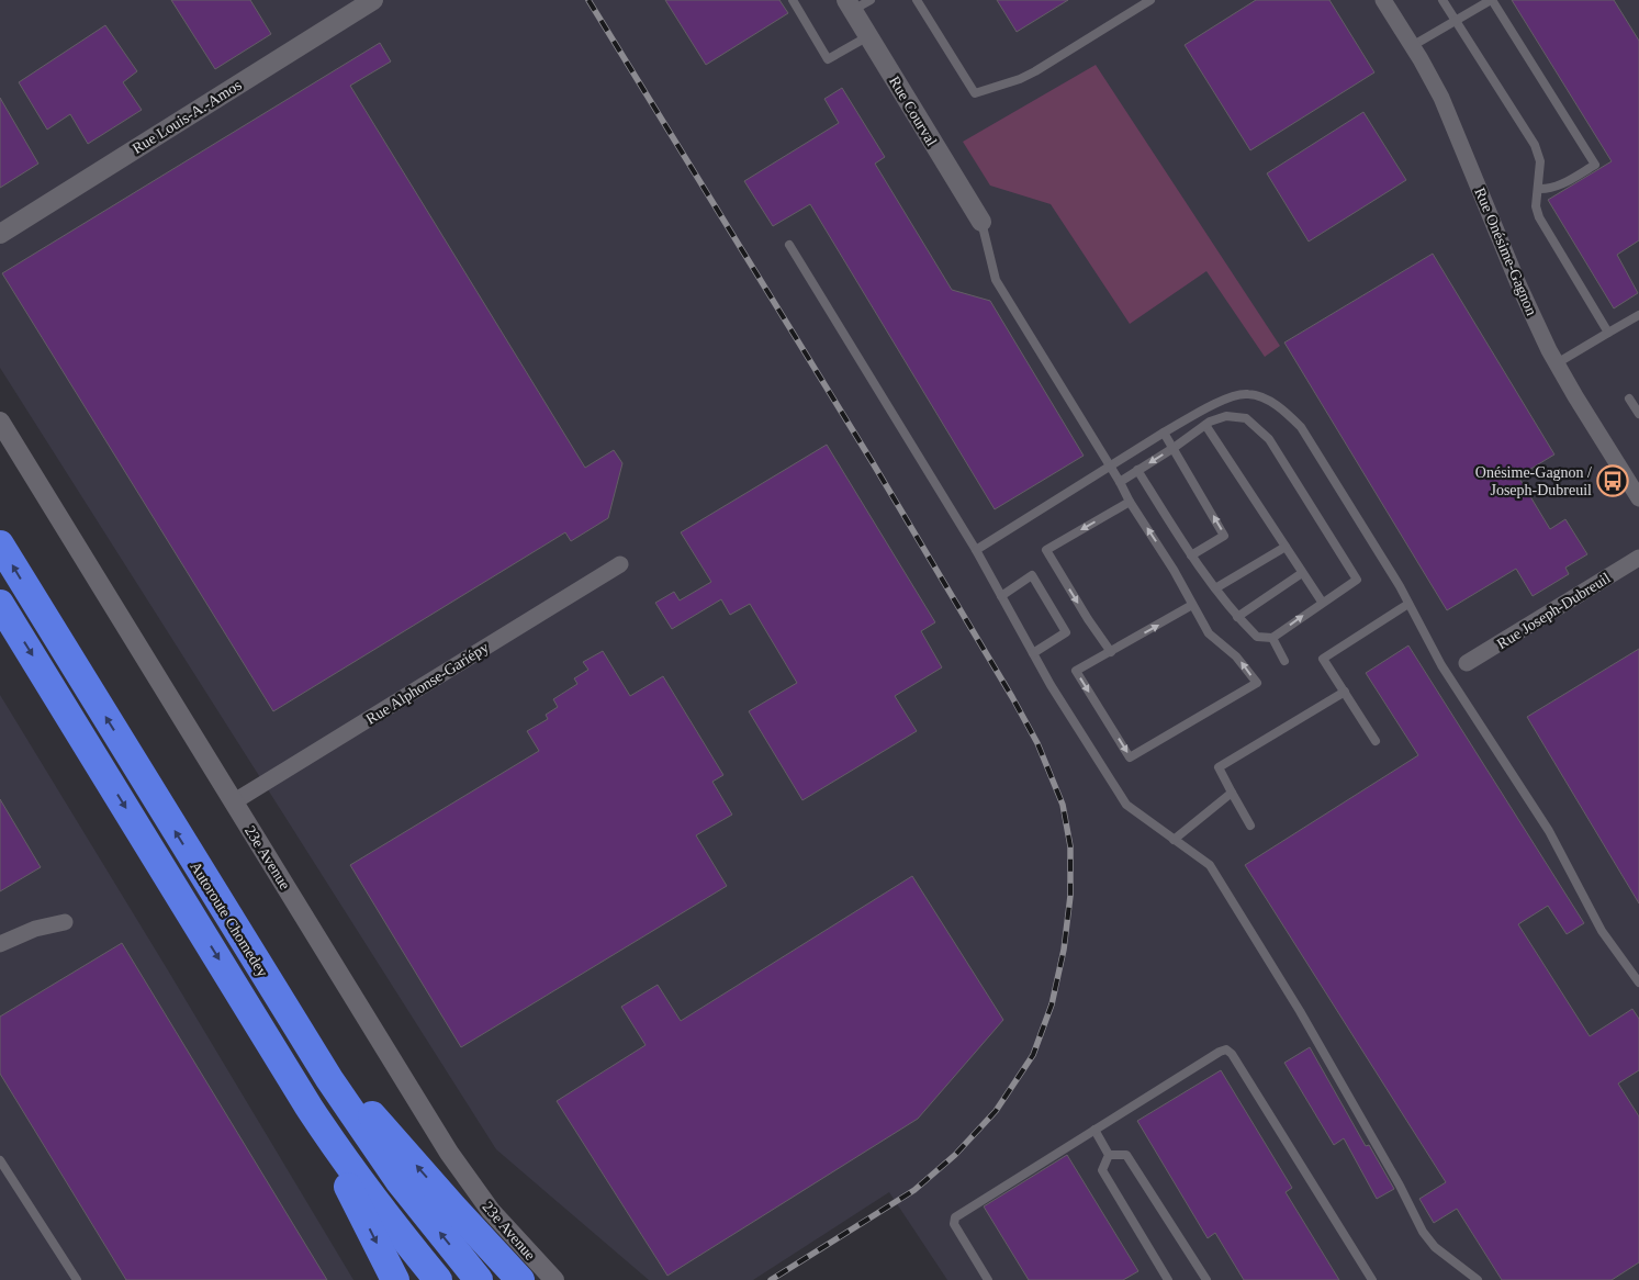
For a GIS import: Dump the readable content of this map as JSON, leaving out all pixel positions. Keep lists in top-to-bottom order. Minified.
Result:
{"streets":{"highway":["Autoroute Chomedey"],"street":["Rue Courval","Rue Louis-A.-Amos","Rue Onésime-Gagnon","Rue Joseph-Dubreuil","Rue Alphonse-Gariépy","23e Avenue"]},"crossings":[["Rue Alphonse-Gariépy","23e Avenue"]],"places":{"bus stop":["Onésime-Gagnon / Joseph-Dubreuil"]}}
